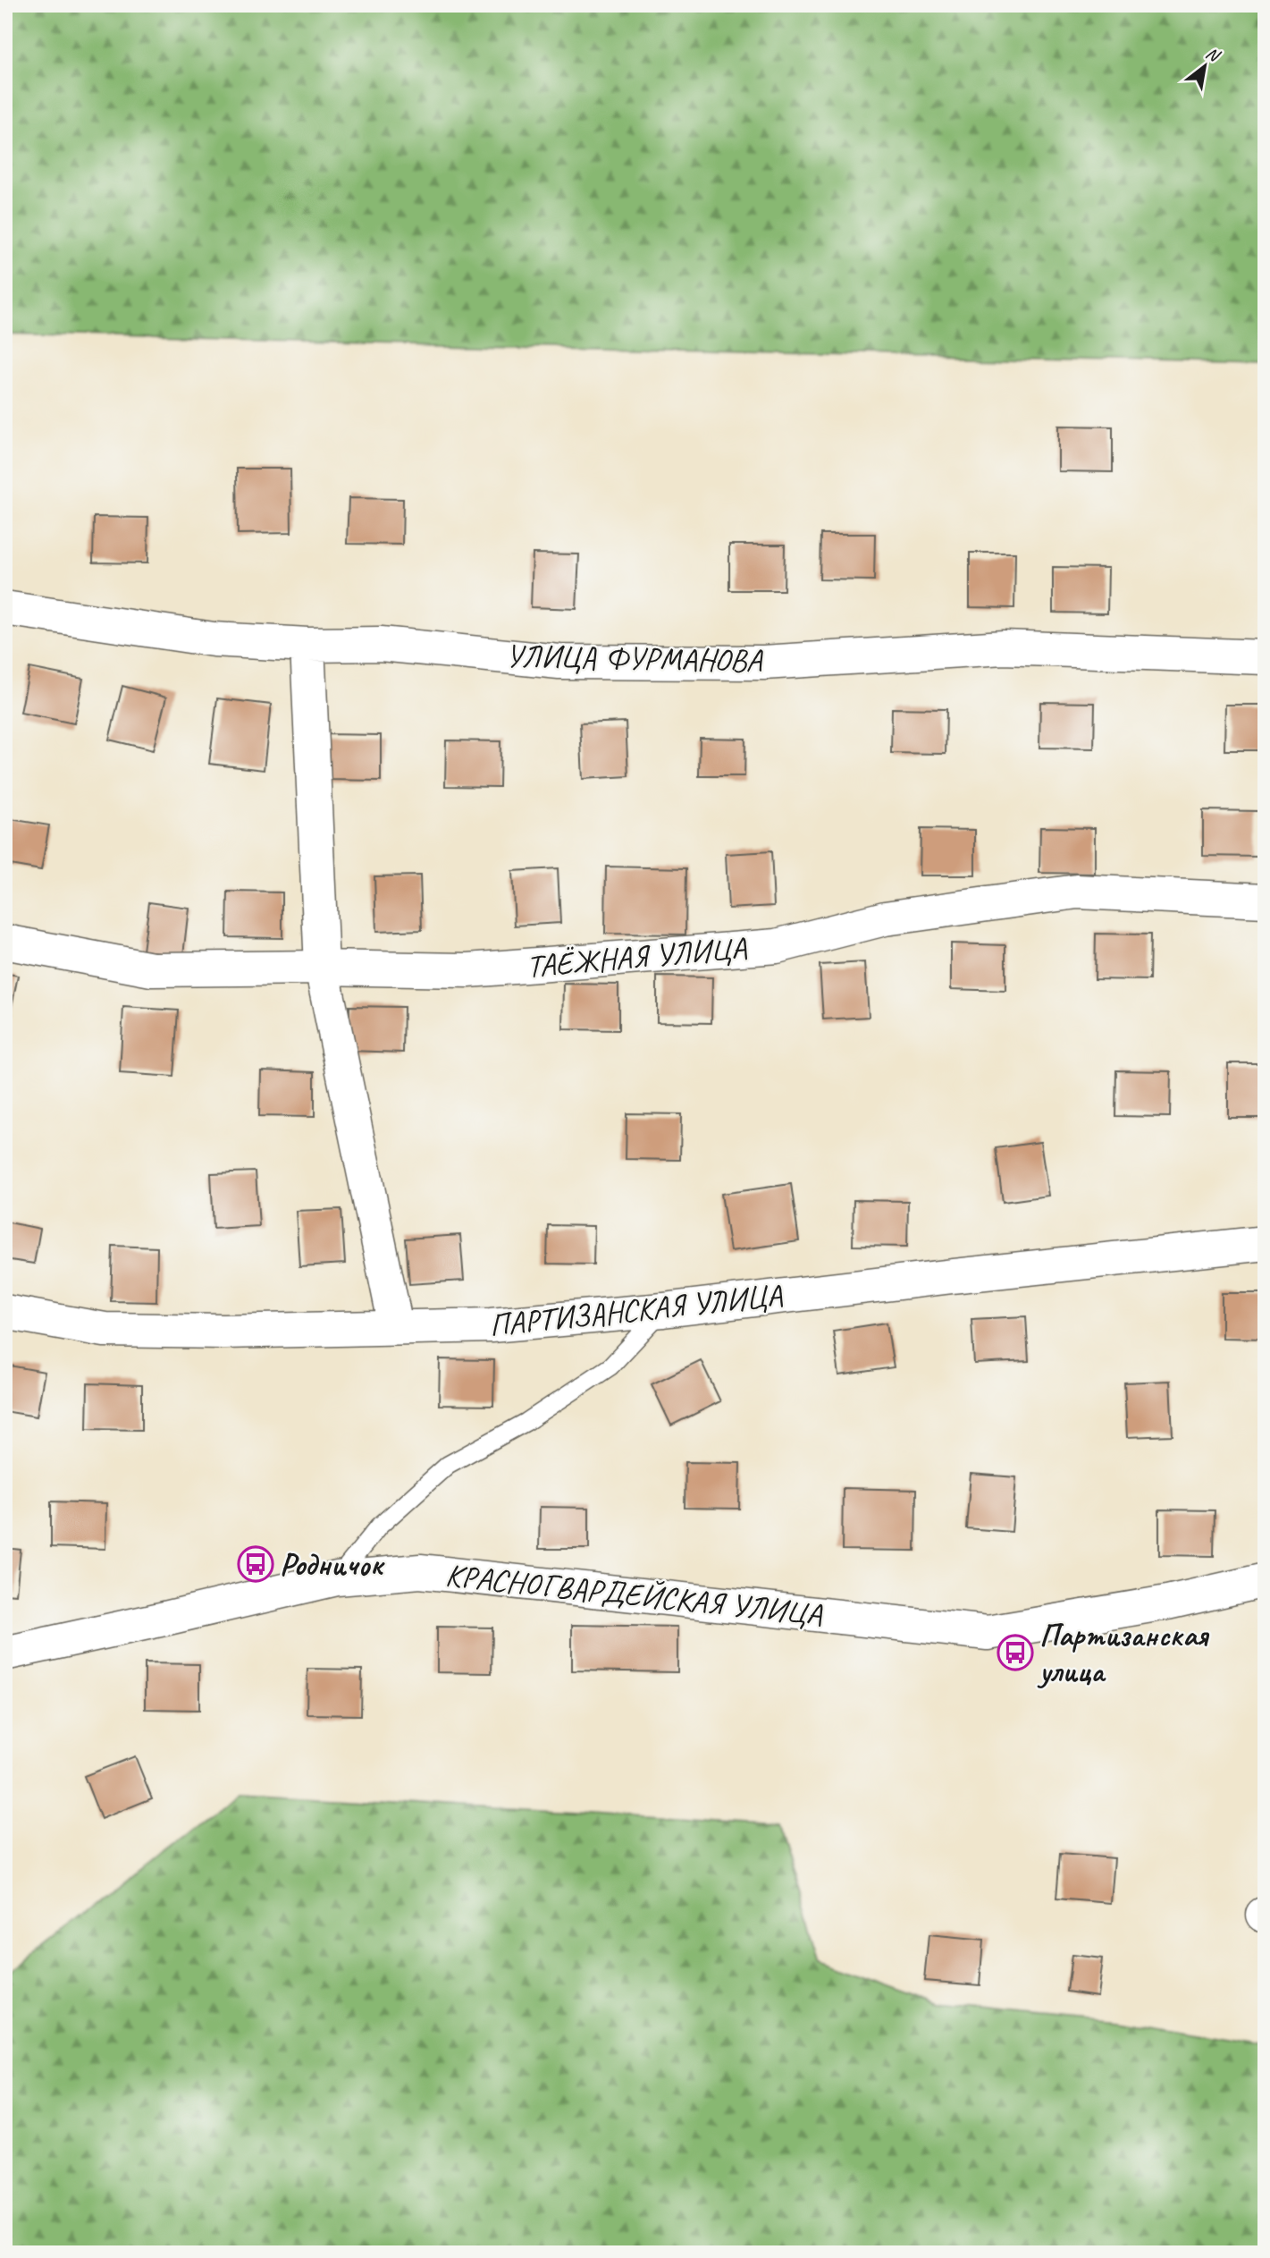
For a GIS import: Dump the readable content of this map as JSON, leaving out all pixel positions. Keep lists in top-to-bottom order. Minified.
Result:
{"streets":{"street":["УЛИЦА ФУРМАНОВА","ТАЁЖНАЯ УЛИЦА","ПАРТИЗАНСКАЯ УЛИЦА","КРАСНОГВАРДЕЙСКАЯ УЛИЦА"]},"places":{"bus stop":["Родничок","Партизанская улица"]},"north":"top right"}
